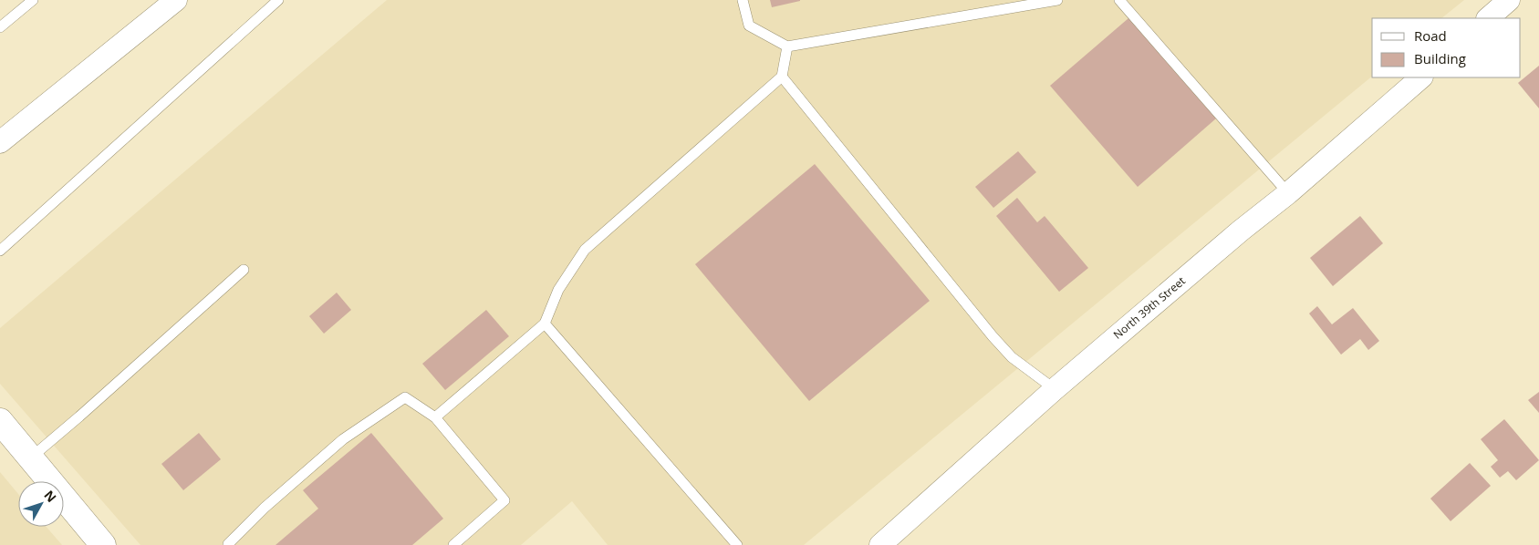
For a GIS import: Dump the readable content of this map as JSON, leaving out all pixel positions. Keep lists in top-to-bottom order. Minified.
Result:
{"streets":{"street":["North 39th Street"]},"legend":["Road","Building"],"north":"top right"}
